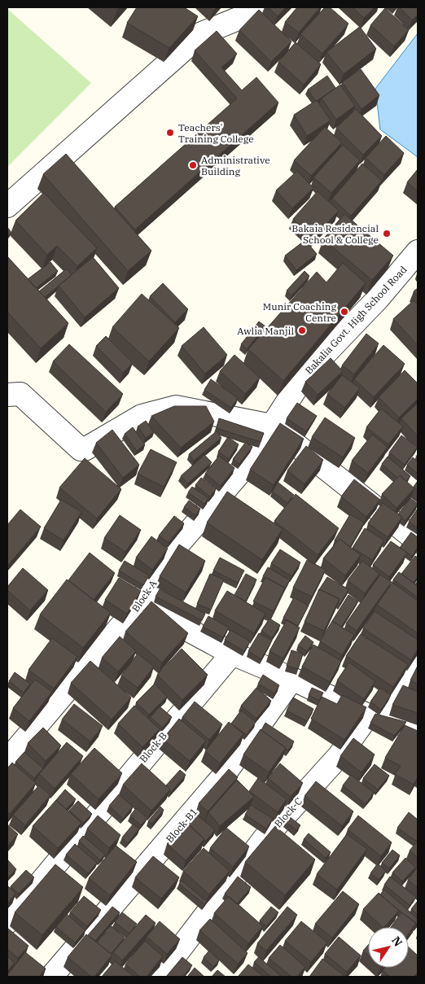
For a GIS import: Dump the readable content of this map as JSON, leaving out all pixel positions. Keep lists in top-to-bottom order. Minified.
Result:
{"streets":{"street":["Bakalia Govt. High School Road","Block-A","Block-B","Block-C","Block-B1"]},"crossings":[["Bakalia Govt. High School Road","Block-A"]],"places":["Teachers' Training College","Administrative Building","Bakaia Residencial School & College","Munir Coaching Centre","Awlia Manjil"],"north":"top right"}
